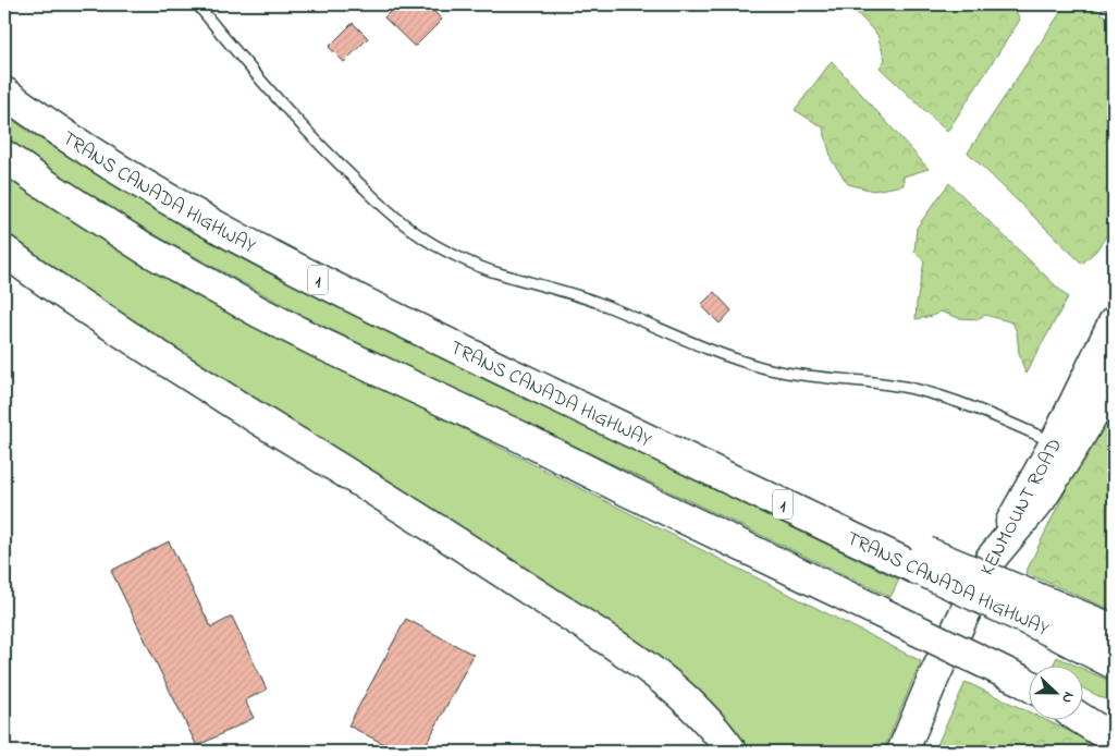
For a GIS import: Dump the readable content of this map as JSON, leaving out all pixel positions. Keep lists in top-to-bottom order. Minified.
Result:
{"streets":{"main road":["TRANS CANADA HIGHWAY","1","KENMOUNT ROAD"]},"north":"right"}
